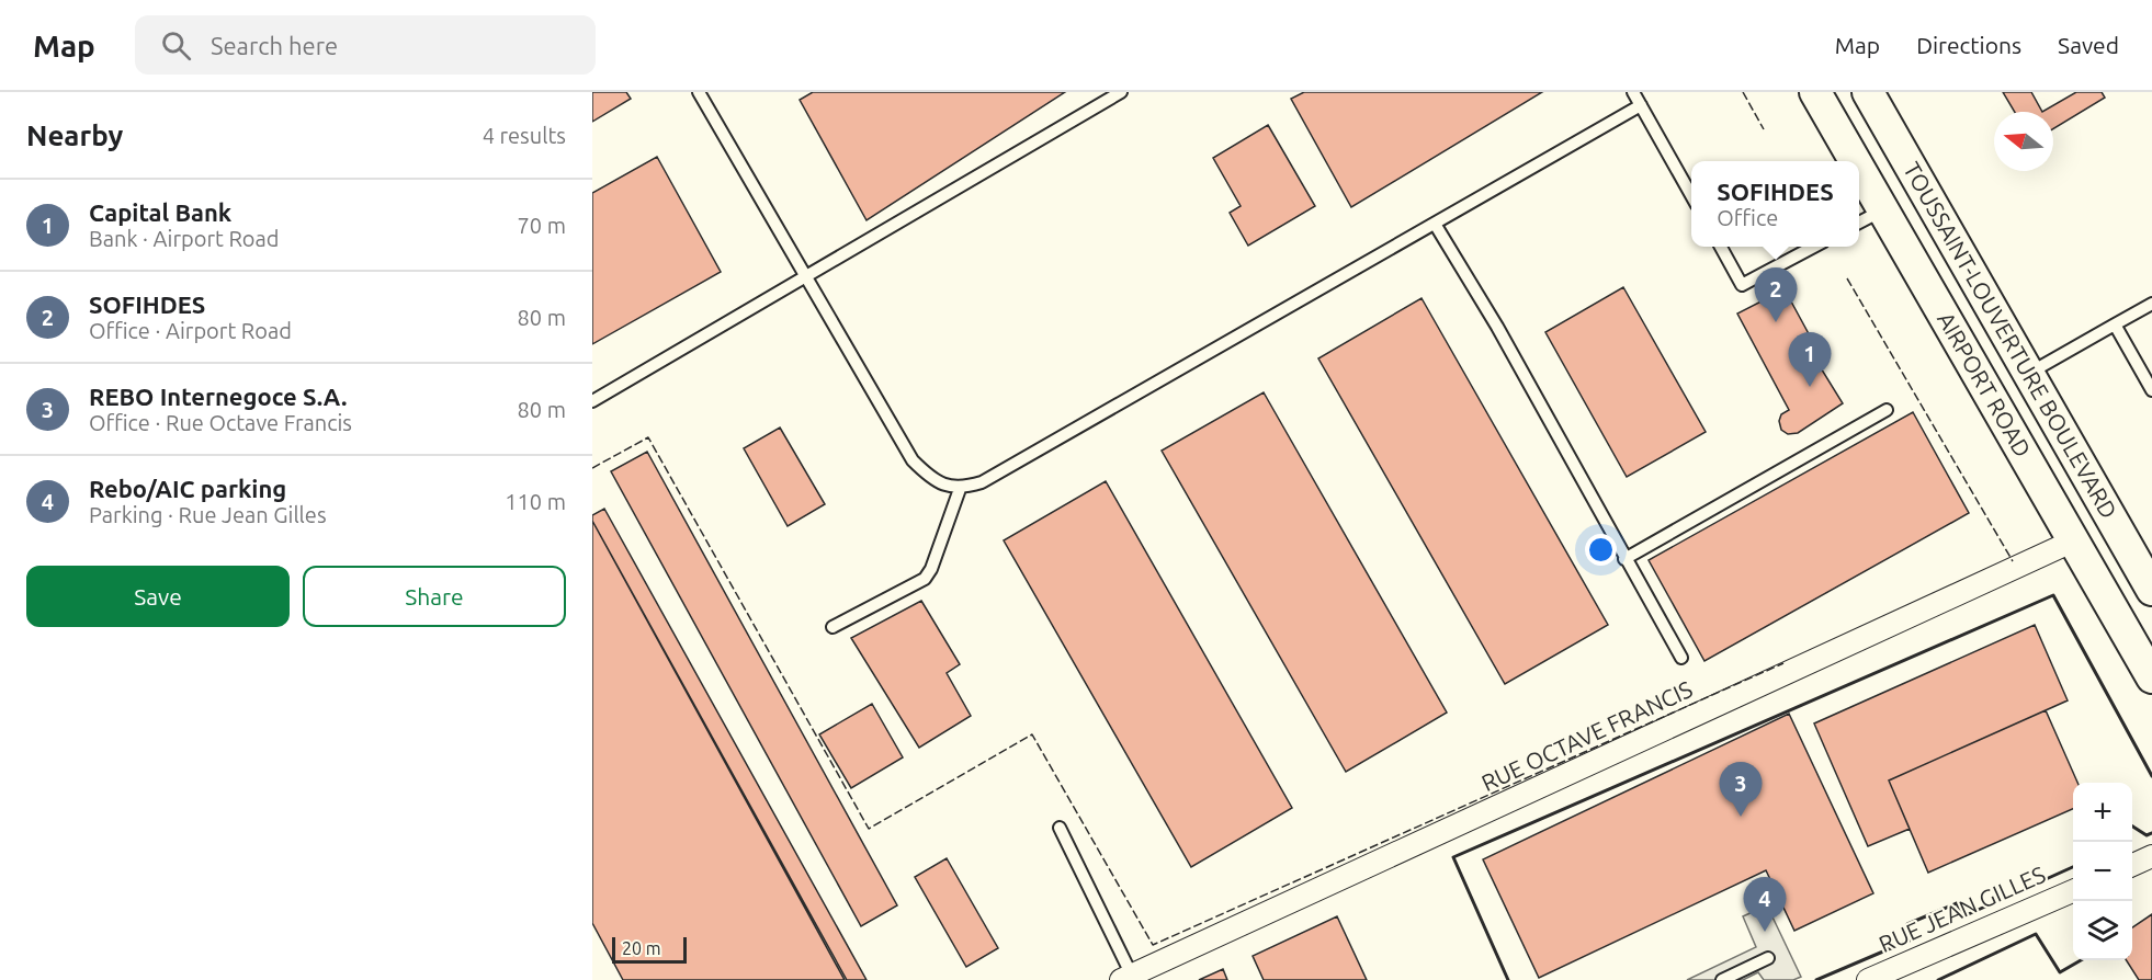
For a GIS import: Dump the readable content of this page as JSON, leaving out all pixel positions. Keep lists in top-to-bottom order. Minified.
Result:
{"streets":{"main road":["TOUSSAINT-LOUVERTURE BOULEVARD","AIRPORT ROAD"],"street":["RUE OCTAVE FRANCIS","RUE JEAN GILLES"]},"crossings":[["AIRPORT ROAD","RUE OCTAVE FRANCIS"]],"scale_bar":"20 m","north":"left","page":{"header":"Map","search":"Search here","nav":["Map","Directions","Saved"],"heading":["Nearby","4 results"],"popup":["SOFIHDES","Office"],"list":[{"mark":"1","name":"Capital Bank","note":"Bank · Airport Road","value":"70 m"},{"mark":"2","name":"SOFIHDES","note":"Office · Airport Road","value":"80 m"},{"mark":"3","name":"REBO Internegoce S.A.","note":"Office · Rue Octave Francis","value":"80 m"},{"mark":"4","name":"Rebo/AIC parking","note":"Parking · Rue Jean Gilles","value":"110 m"}],"pins":["2","1","3","4"],"buttons":["Save","Share"],"map_buttons":["+","−"],"scale":"20 m"}}
